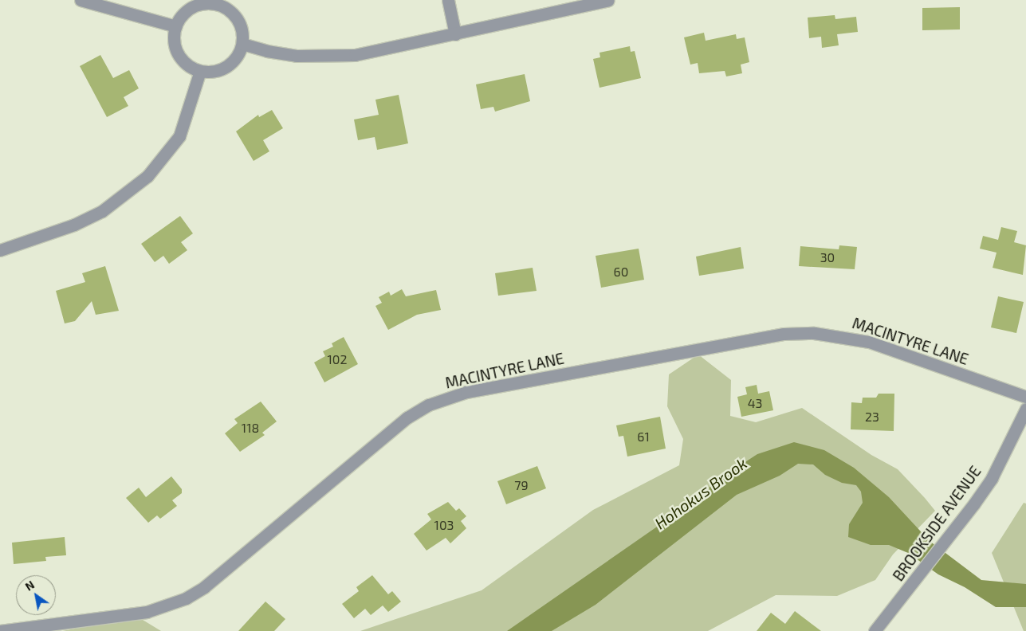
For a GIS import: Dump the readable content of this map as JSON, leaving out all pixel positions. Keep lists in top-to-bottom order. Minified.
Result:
{"streets":{"street":["MACINTYRE LANE","BROOKSIDE AVENUE"]},"water":["Hohokus Brook"],"house_numbers":["30","60","102","43","23","118","61","79","103"],"north":"top left"}
